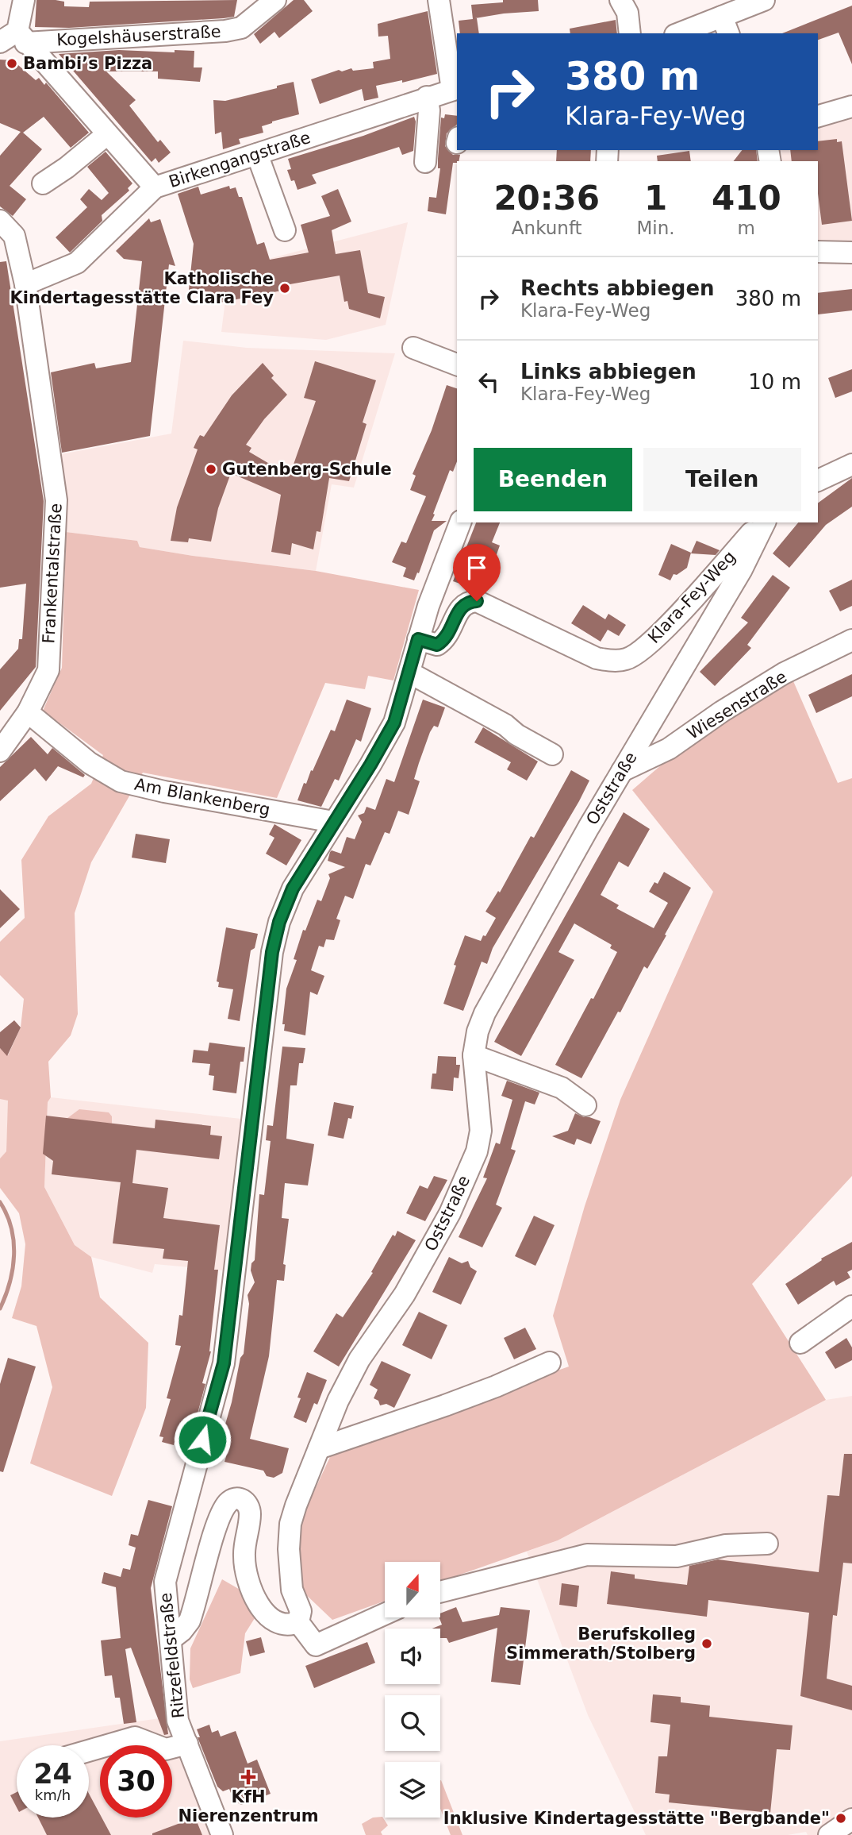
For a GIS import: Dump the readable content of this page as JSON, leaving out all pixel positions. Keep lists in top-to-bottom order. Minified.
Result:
{"streets":{"street":["Kogelshäuserstraße","Birkengangstraße","Frankentalstraße","Klara-Fey-Weg","Wiesenstraße","Oststraße","Am Blankenberg","Ritzefeldstraße"]},"crossings":[["Kogelshäuserstraße","Birkengangstraße"],["Frankentalstraße","Am Blankenberg"],["Klara-Fey-Weg","Ritzefeldstraße"],["Wiesenstraße","Oststraße"],["Am Blankenberg","Ritzefeldstraße"]],"places":{"other":["Bambi’s Pizza","Katholische Kindertagesstätte Clara Fey","Gutenberg-Schule","Berufskolleg Simmerath/Stolberg","Inklusive Kindertagesstätte \"Bergbande\""],"health":["KfH Nierenzentrum"]},"north":"top","page":{"turn":["380 m","Klara-Fey-Weg"],"eta":["20:36","Ankunft","1","Min.","410","m"],"list":[{"name":"Rechts abbiegen","note":"Klara-Fey-Weg","value":"380 m"},{"name":"Links abbiegen","note":"Klara-Fey-Weg","value":"10 m"}],"buttons":["Beenden","Teilen"],"speed":"24 km/h","limit":"30"}}
